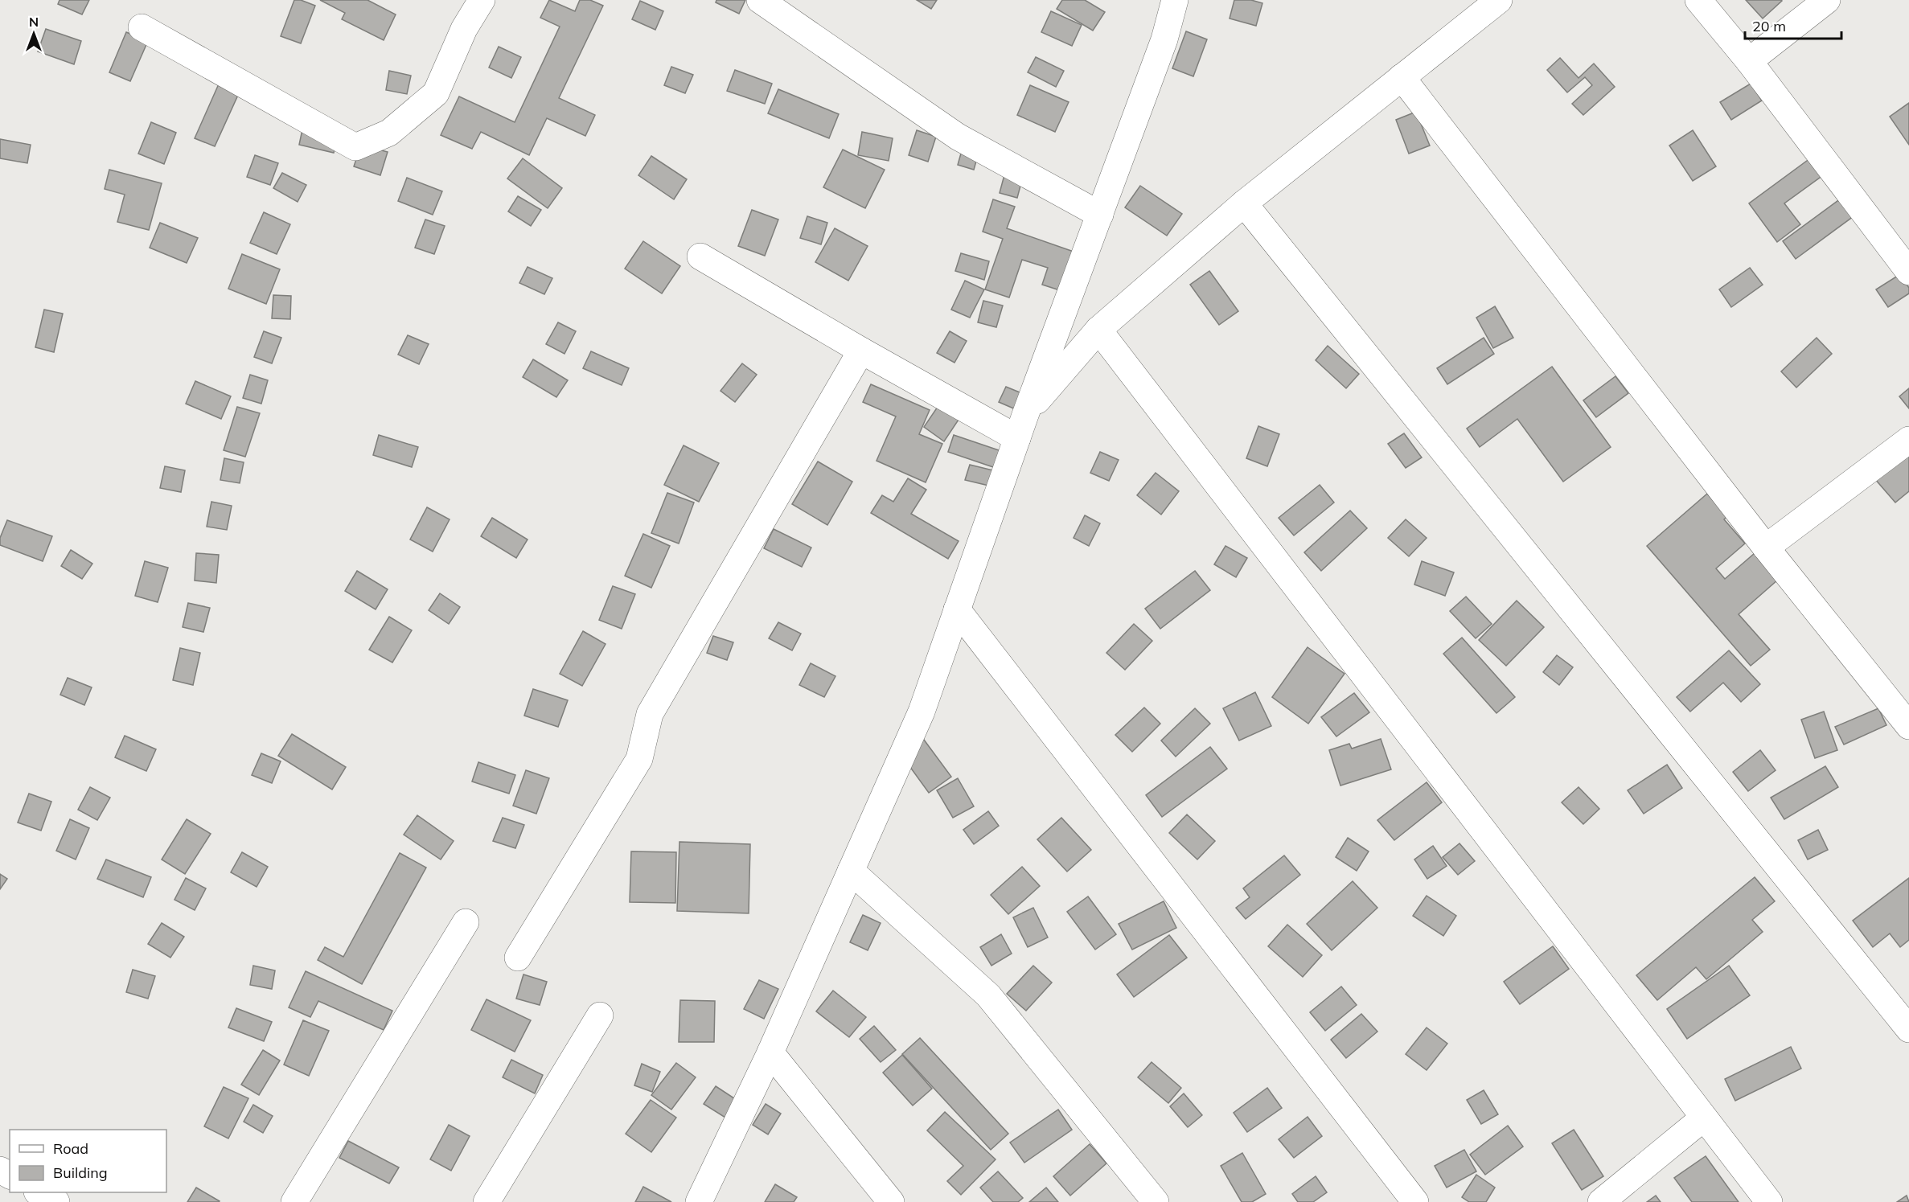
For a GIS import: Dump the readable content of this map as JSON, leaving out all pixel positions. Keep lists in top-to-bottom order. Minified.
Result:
{"legend":["Road","Building"],"scale_bar":"20 m","north":"top"}
